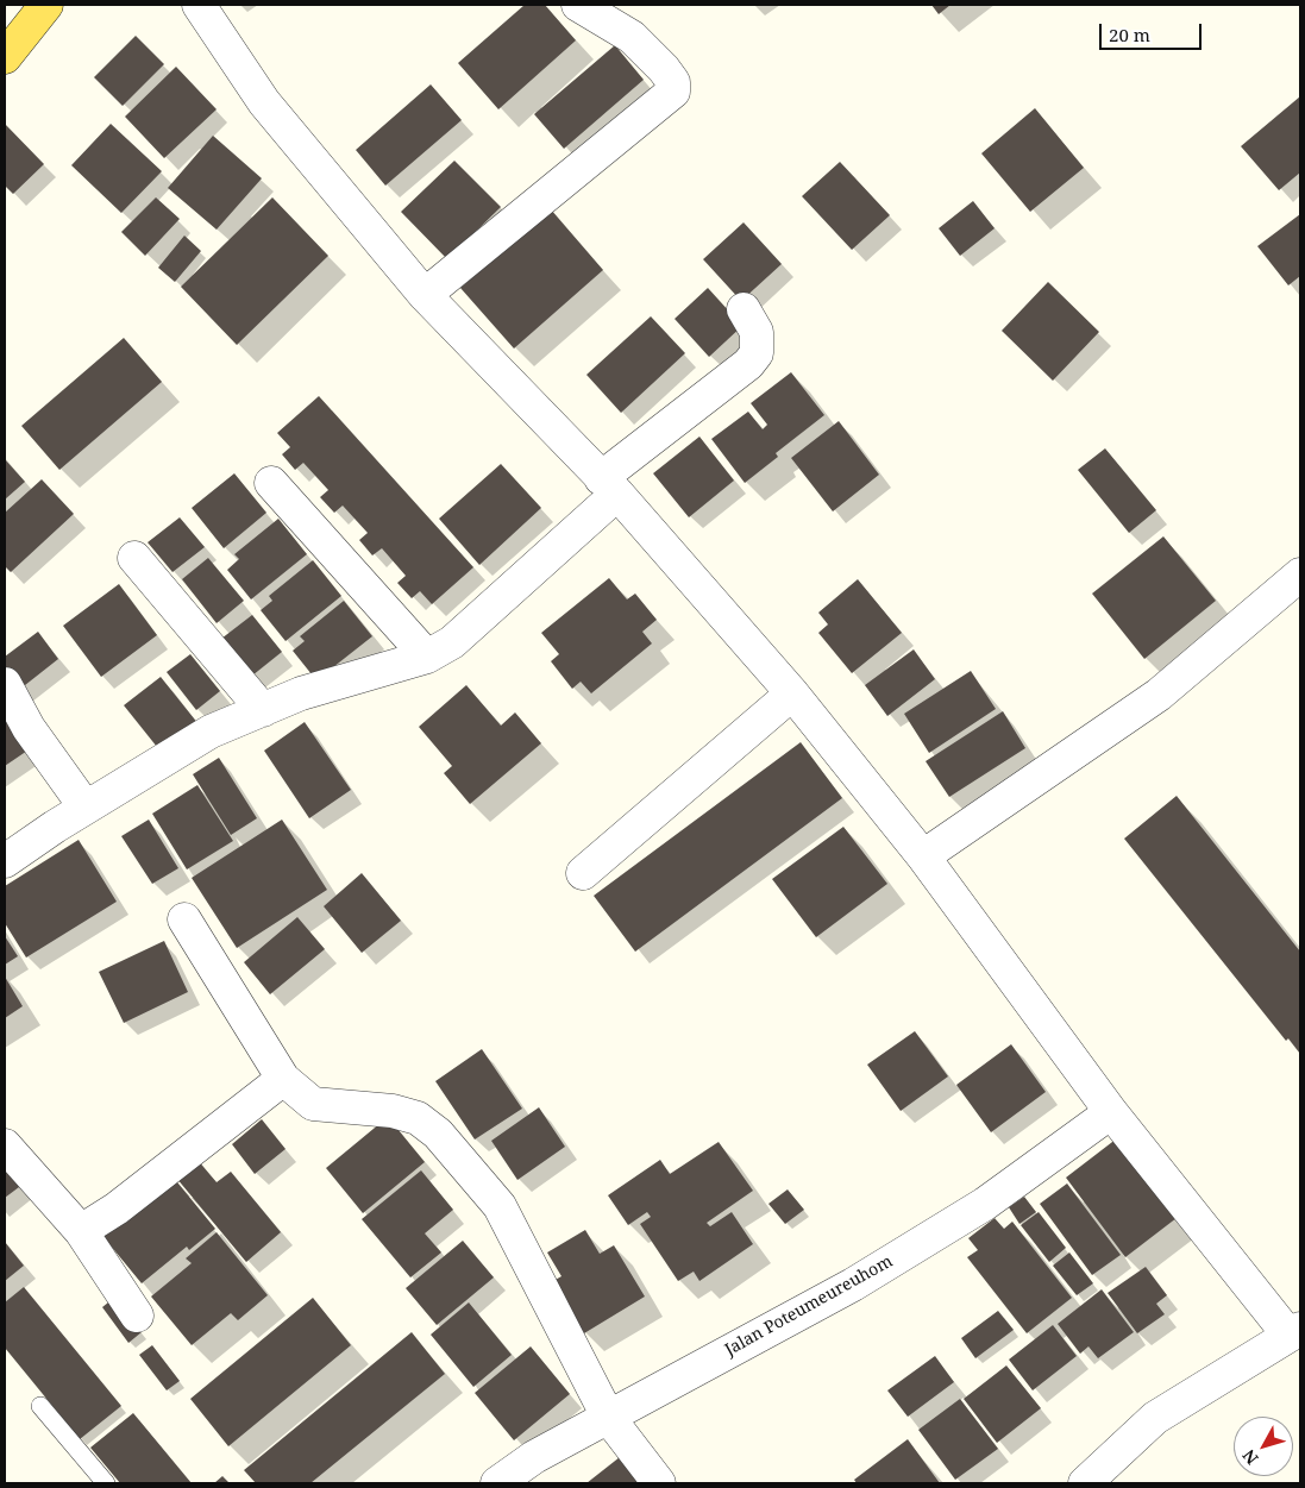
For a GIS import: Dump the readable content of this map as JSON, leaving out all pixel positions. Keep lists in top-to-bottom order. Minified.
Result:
{"streets":{"street":["Jalan Poteumeureuhom"]},"scale_bar":"20 m","north":"bottom left"}
